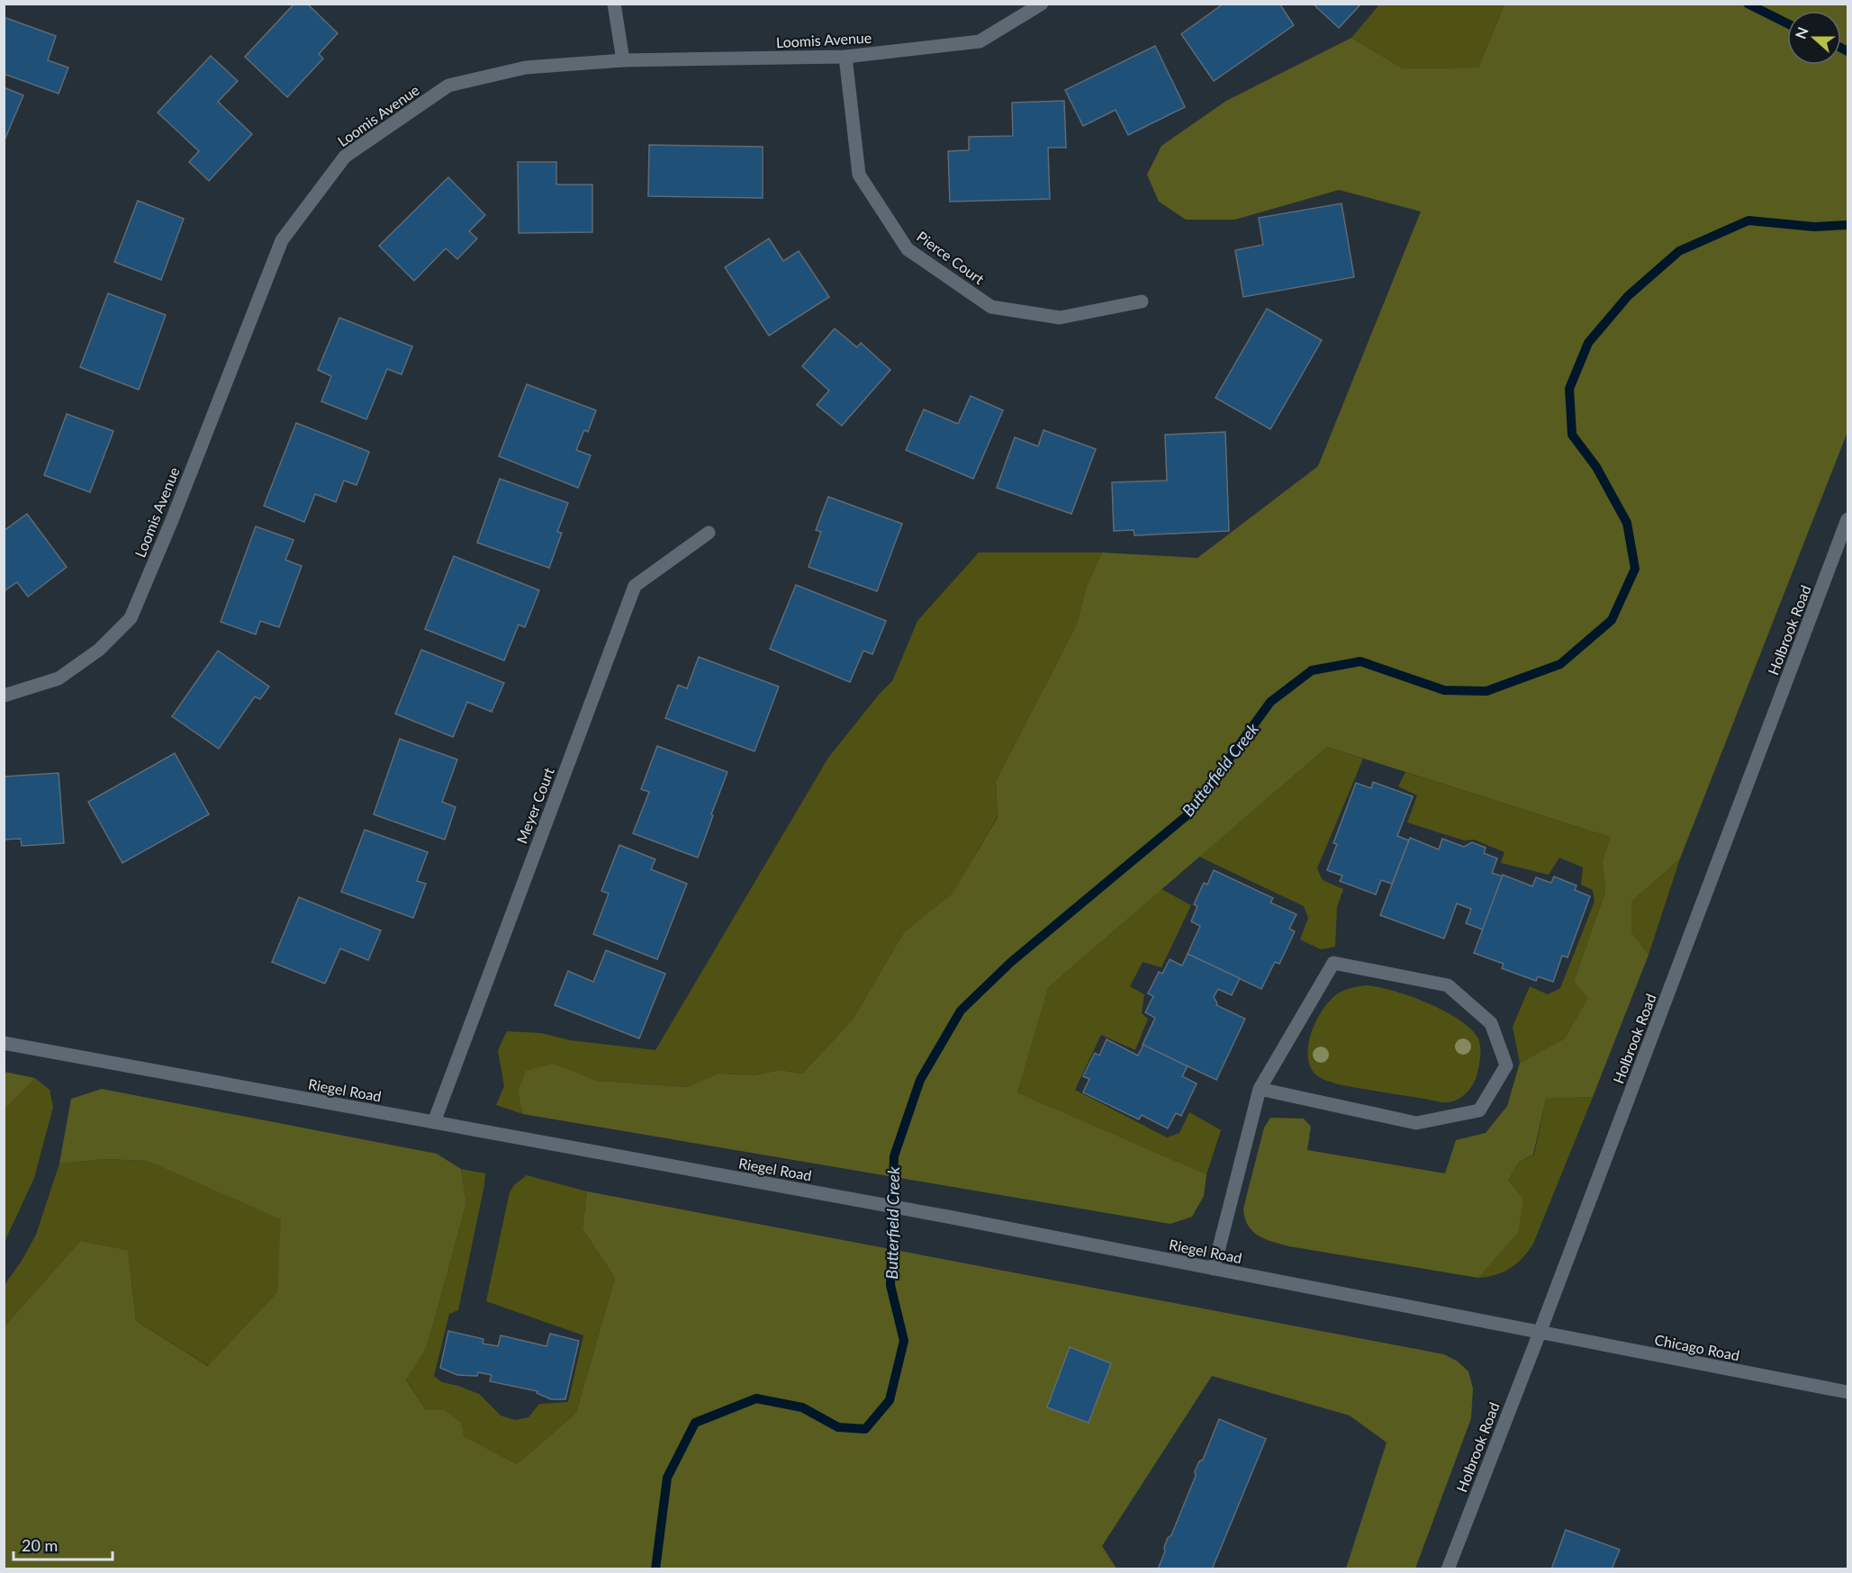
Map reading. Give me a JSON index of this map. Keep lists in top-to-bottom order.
{
  "streets": {
    "street": [
      "Loomis Avenue",
      "Pierce Court",
      "Holbrook Road",
      "Meyer Court",
      "Riegel Road",
      "Chicago Road"
    ]
  },
  "crossings": [
    ["Loomis Avenue", "Pierce Court"],
    ["Holbrook Road", "Riegel Road"],
    ["Holbrook Road", "Chicago Road"],
    ["Meyer Court", "Riegel Road"],
    ["Riegel Road", "Chicago Road"]
  ],
  "water": ["Butterfield Creek"],
  "scale_bar": "20 m",
  "north": "left"
}
